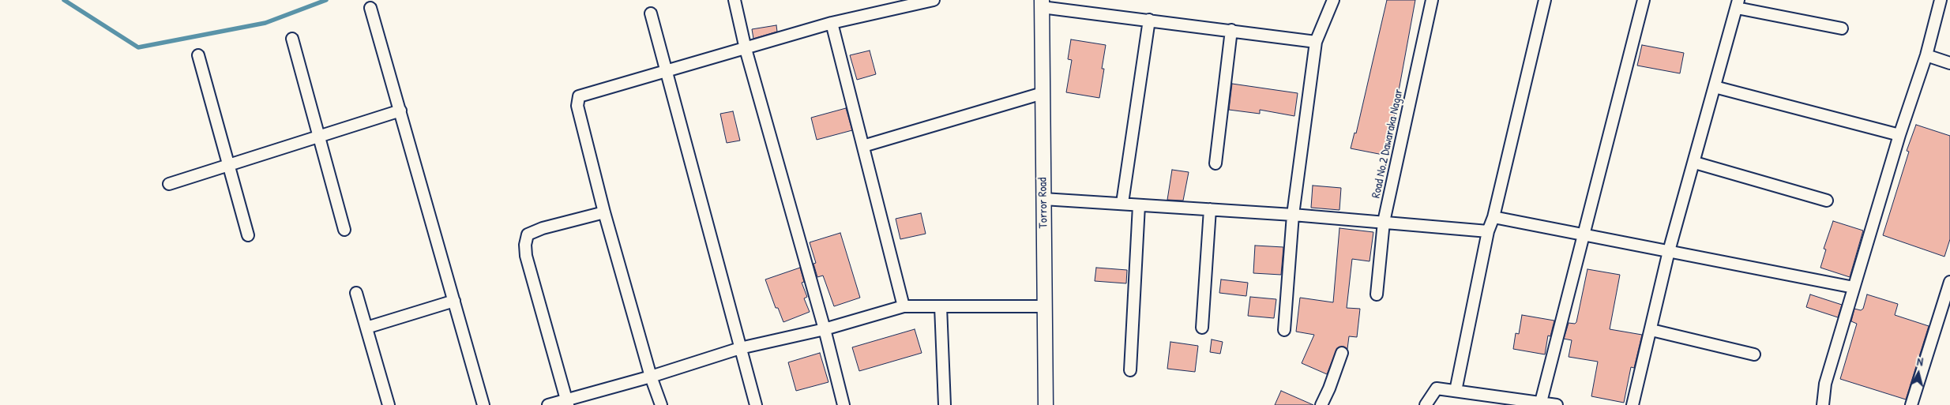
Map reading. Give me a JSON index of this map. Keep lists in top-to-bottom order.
{
  "streets": {
    "street": ["Road No.2 Dawaraka Nagar", "Torror Road"]
  },
  "north": "top"
}
